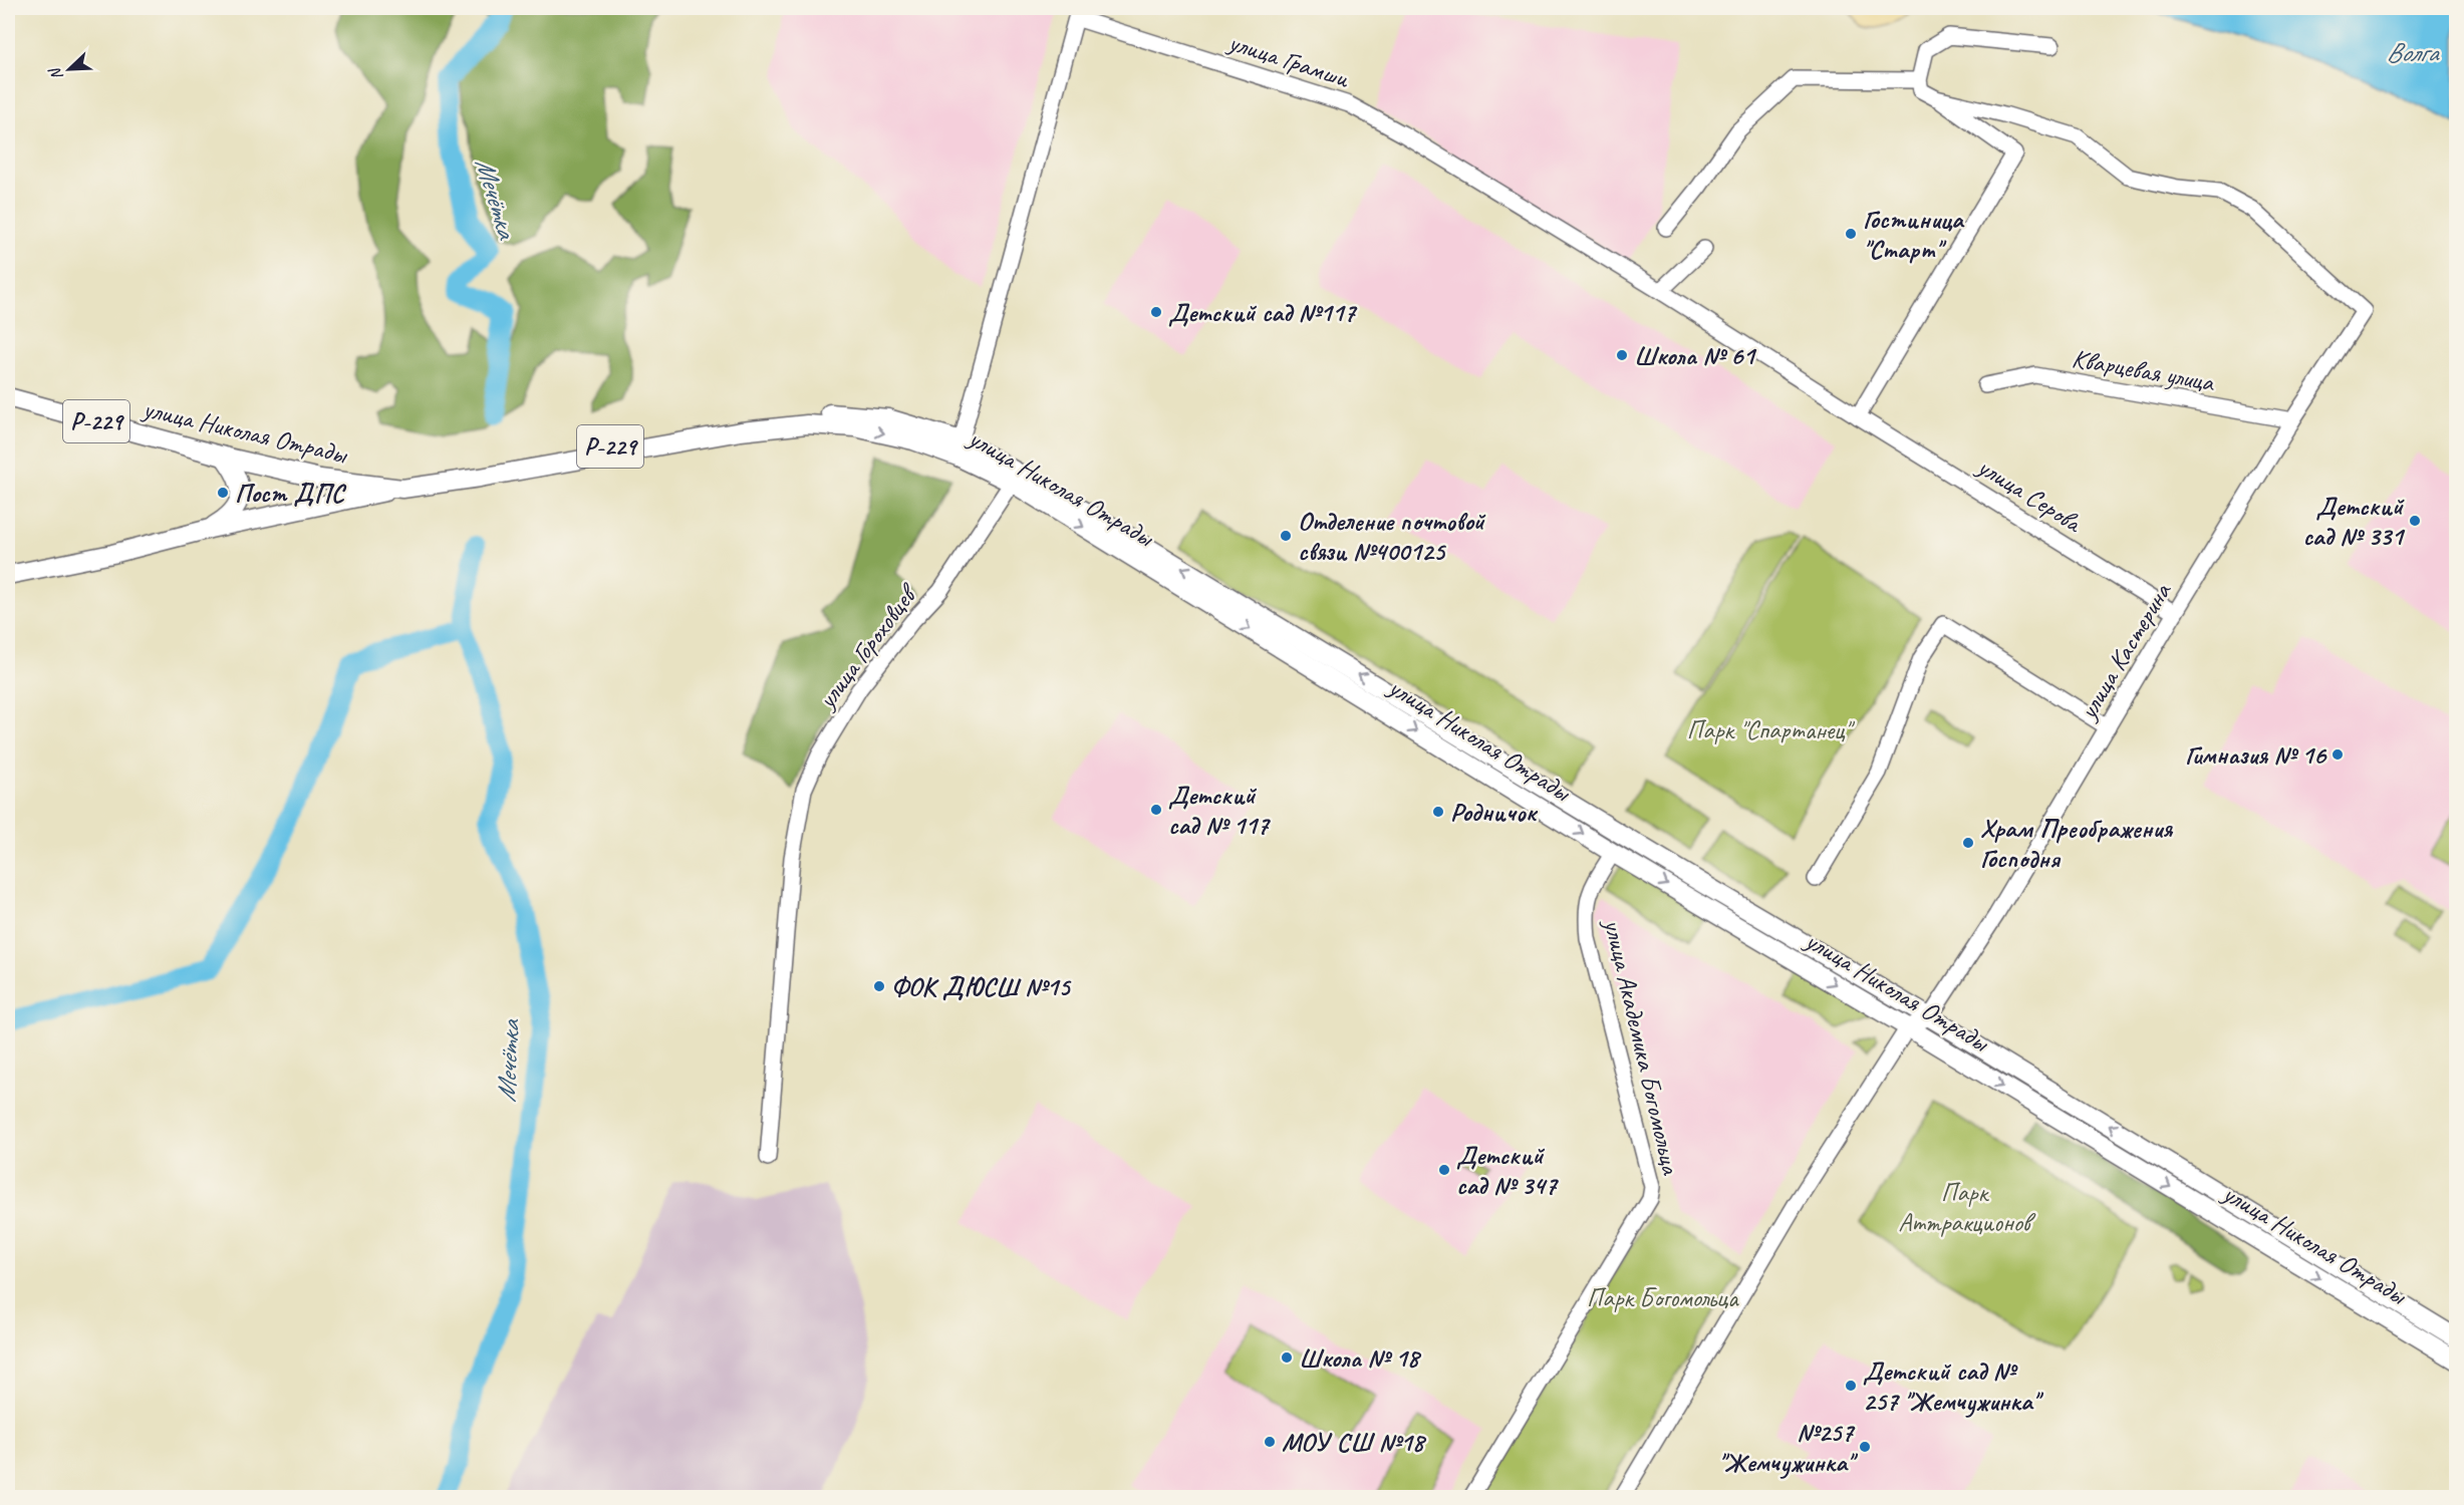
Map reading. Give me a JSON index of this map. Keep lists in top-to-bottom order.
{
  "streets": {
    "main road": ["Р-229", "улица Николая Отрады"],
    "street": [
      "улица Грамши",
      "Кварцевая улица",
      "улица Серова",
      "улица Гороховцев",
      "улица Кастерина",
      "улица Академика Богомольца"
    ]
  },
  "crossings": [
    ["улица Грамши", "улица Николая Отрады"],
    ["улица Грамши", "улица Серова"],
    ["Кварцевая улица", "улица Кастерина"],
    ["улица Николая Отрады", "улица Гороховцев"],
    ["улица Николая Отрады", "улица Кастерина"],
    ["улица Николая Отрады", "улица Академика Богомольца"],
    ["улица Серова", "улица Кастерина"]
  ],
  "water": ["Волга", "Мечётка"],
  "parks": ["Парк \"Спартанец\"", "Парк Аттракционов", "Парк Богомольца"],
  "places": [
    "Гостиница \"Старт\"",
    "Детский сад №117",
    "Школа № 61",
    "Пост ДПС",
    "Детский сад № 331",
    "Отделение почтовой связи №400125",
    "Гимназия № 16",
    "Детский сад № 117",
    "Родничок",
    "Храм Преображения Господня",
    "ФОК ДЮСШ №15",
    "Детский сад № 347",
    "Школа № 18",
    "Детский сад № 257 \"Жемчужинка\"",
    "МОУ СШ №18",
    "№257 \"Жемчужинка\""
  ],
  "north": "bottom left"
}
